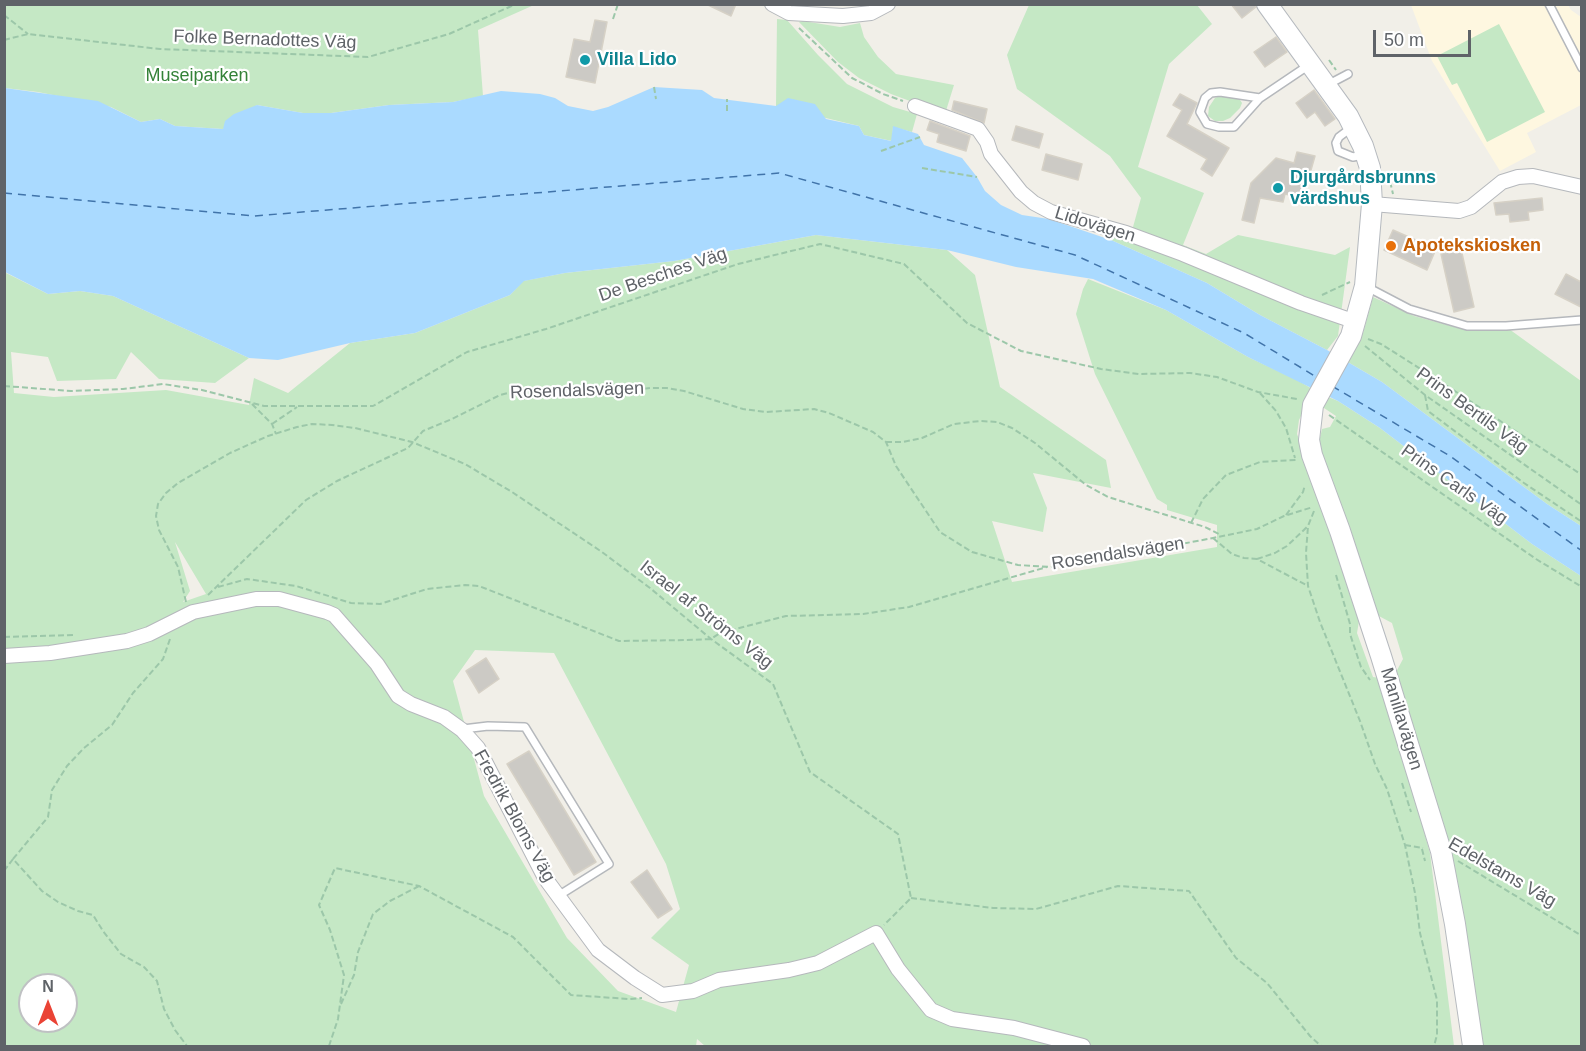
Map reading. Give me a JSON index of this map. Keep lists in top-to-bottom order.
{
  "streets": {
    "street": ["Lidovägen", "Manillavägen", "Fredrik Bloms Väg"],
    "path": [
      "Folke Bernadottes Väg",
      "De Besches Väg",
      "Rosendalsvägen",
      "Prins Bertils Väg",
      "Prins Carls Väg",
      "Israel af Ströms Väg",
      "Edelstams Väg"
    ]
  },
  "crossings": [
    ["Lidovägen", "Prins Bertils Väg"],
    ["De Besches Väg", "Prins Carls Väg"],
    ["De Besches Väg", "Manillavägen"],
    ["Rosendalsvägen", "Israel af Ströms Väg"],
    ["Prins Carls Väg", "Manillavägen"],
    ["Manillavägen", "Edelstams Väg"]
  ],
  "parks": ["Museiparken"],
  "places": ["Villa Lido", "Djurgårdsbrunns värdshus", "Apotekskiosken"],
  "scale_bar": "50 m",
  "north": "top"
}
